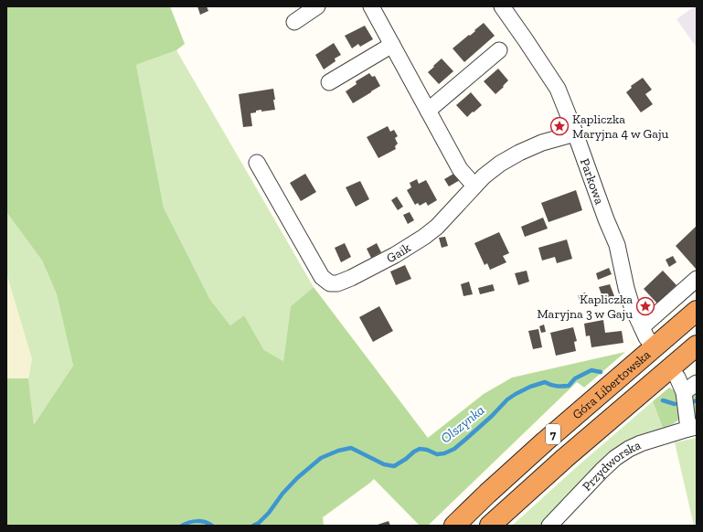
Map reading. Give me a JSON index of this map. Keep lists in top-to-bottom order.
{
  "streets": {
    "highway": ["Góra Libertowska", "7"],
    "street": ["Parkowa", "Gaik", "Przydworska"]
  },
  "crossings": [
    ["Parkowa", "Gaik"],
    ["Parkowa", "Góra Libertowska"],
    ["Parkowa", "7"],
    ["Góra Libertowska", "7"]
  ],
  "water": ["Olszynka"],
  "places": {
    "place": ["Kapliczka Maryjna 4 w Gaju", "Kapliczka Maryjna 3 w Gaju"]
  }
}
